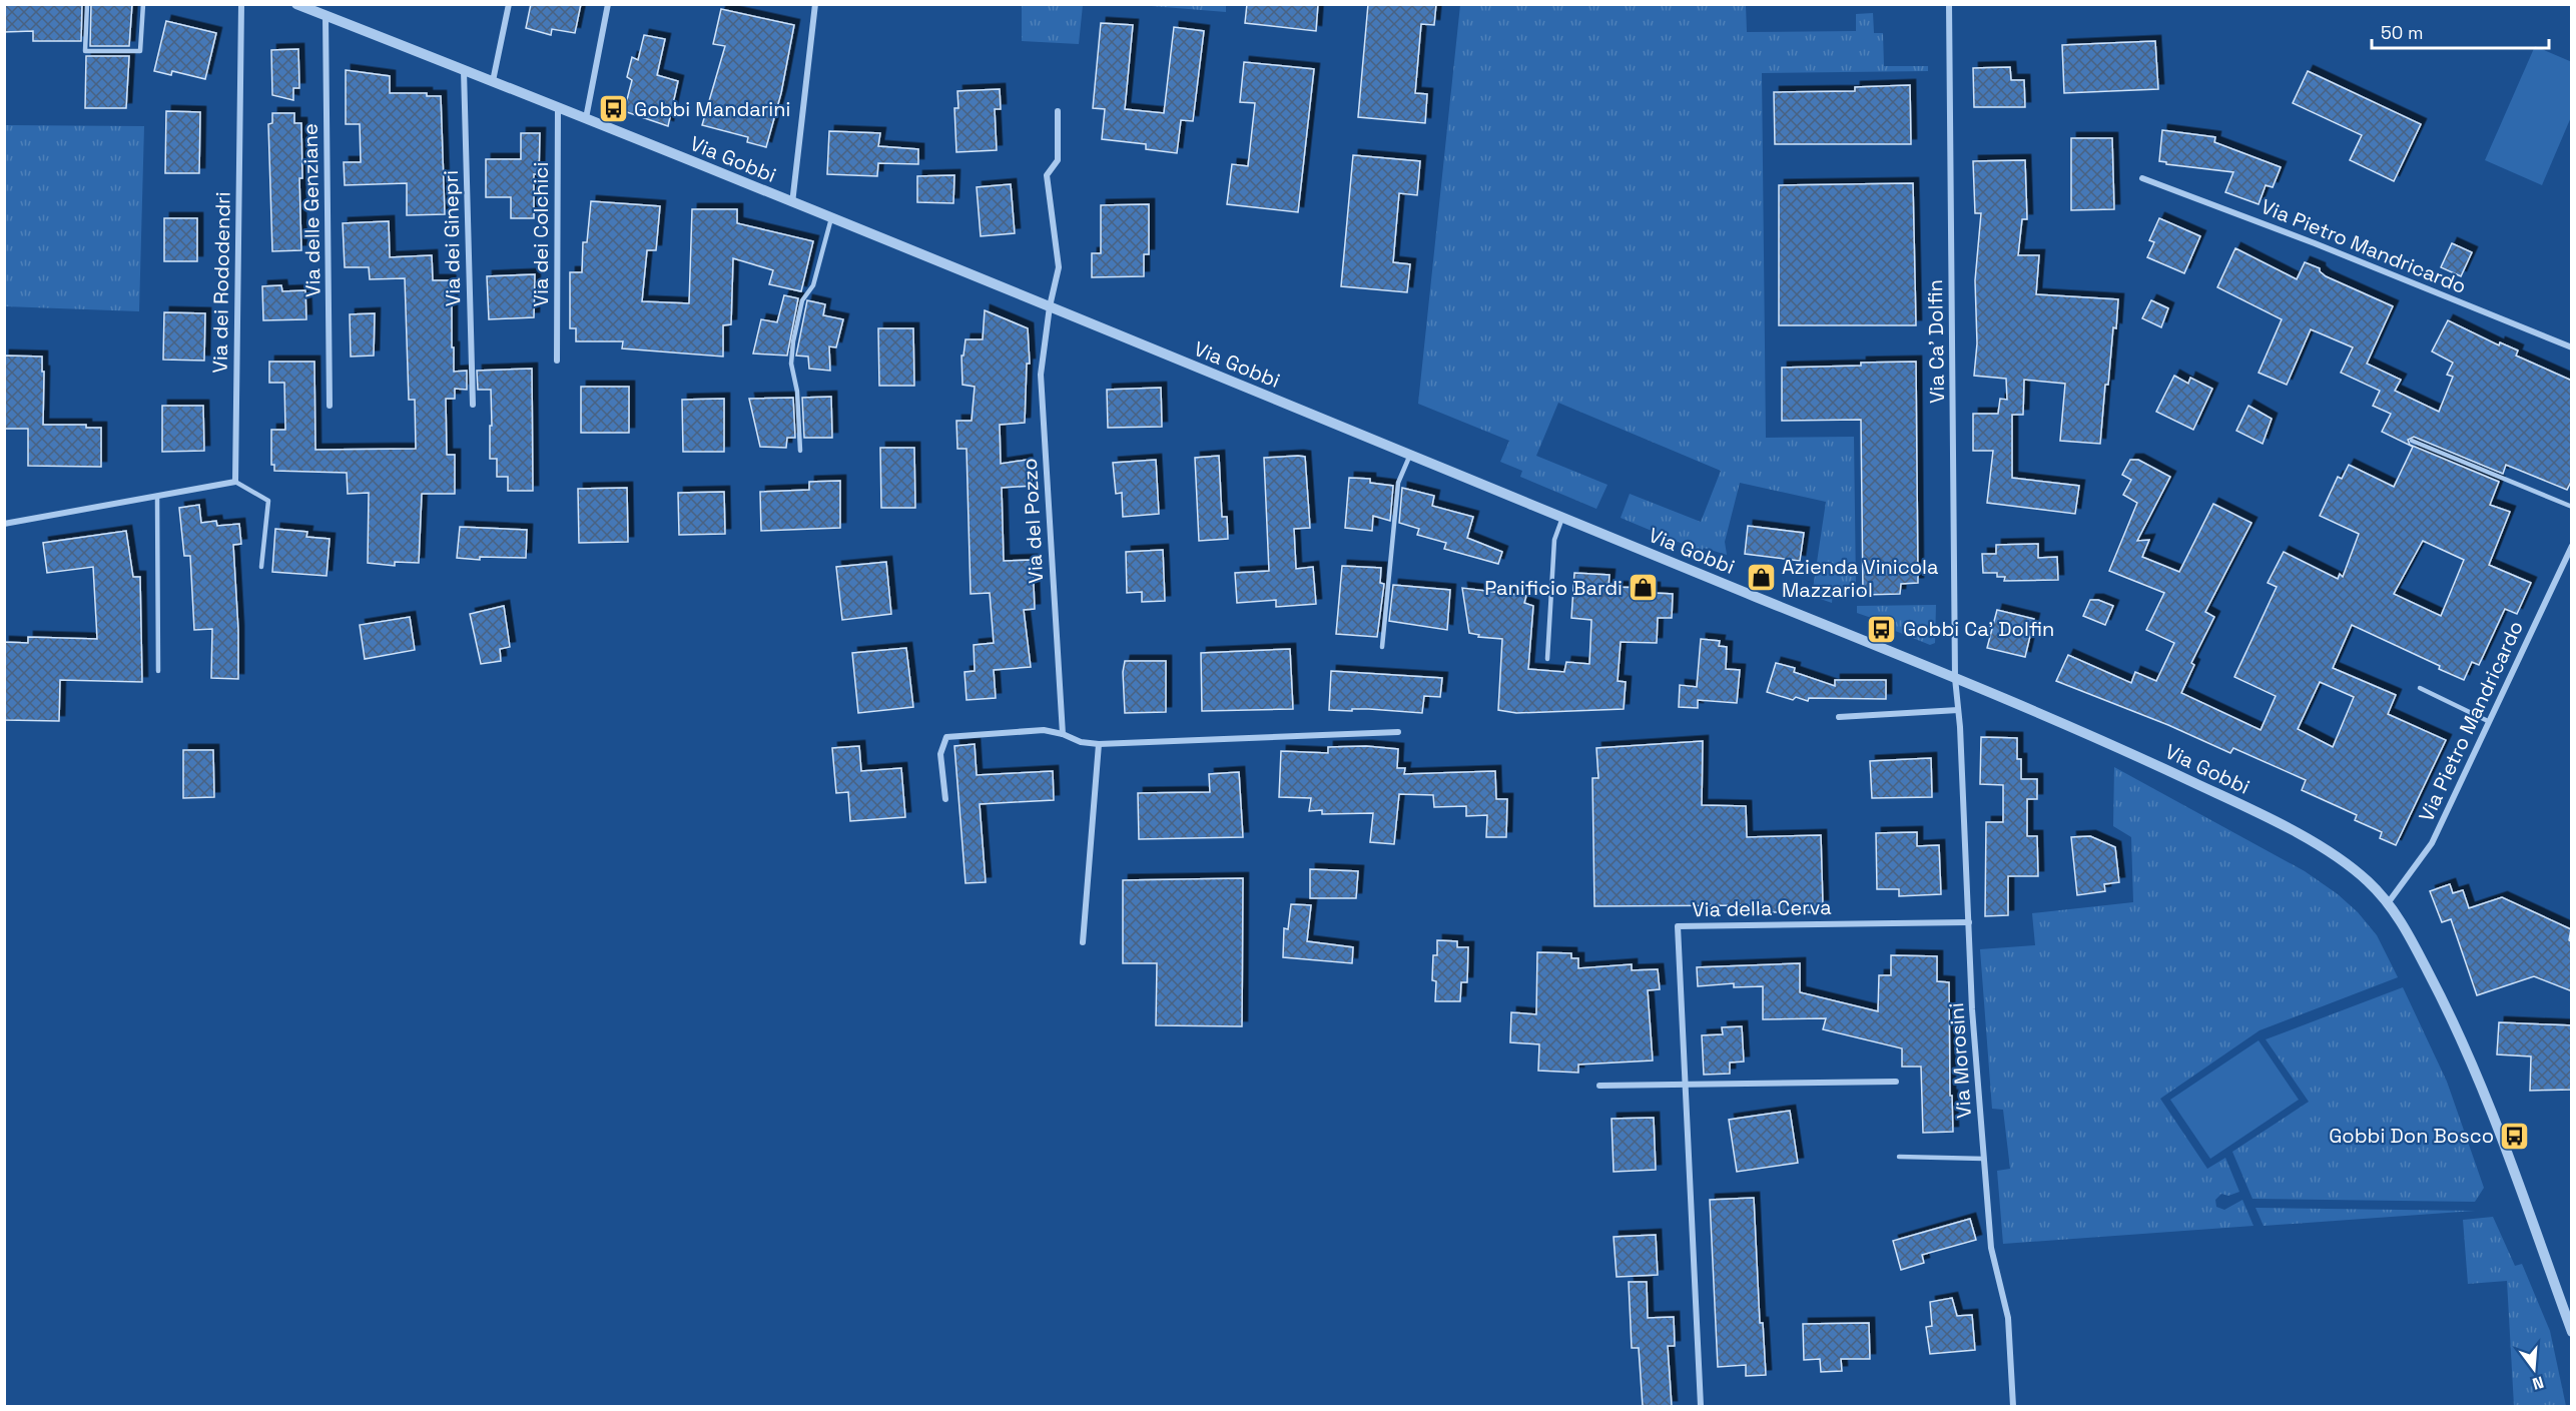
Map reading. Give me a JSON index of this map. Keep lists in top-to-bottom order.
{
  "streets": {
    "street": [
      "Via Gobbi",
      "Via delle Genziane",
      "Via dei Colchici",
      "Via dei Ginepri",
      "Via Pietro Mandricardo",
      "Via dei Rododendri",
      "Via Ca' Dolfin",
      "Via del Pozzo",
      "Via della Cerva",
      "Via Morosini"
    ]
  },
  "crossings": [
    ["Via Gobbi", "Via delle Genziane"],
    ["Via Gobbi", "Via dei Colchici"],
    ["Via Gobbi", "Via dei Ginepri"],
    ["Via Gobbi", "Via Pietro Mandricardo"],
    ["Via Gobbi", "Via Ca' Dolfin"],
    ["Via Gobbi", "Via del Pozzo"],
    ["Via Gobbi", "Via Morosini"],
    ["Via Ca' Dolfin", "Via Morosini"],
    ["Via della Cerva", "Via Morosini"]
  ],
  "places": {
    "bus stop": ["Gobbi Mandarini", "Gobbi Ca' Dolfin", "Gobbi Don Bosco"],
    "shop": ["Azienda Vinicola Mazzariol", "Panificio Bardi"]
  },
  "scale_bar": "50 m",
  "north": "bottom"
}
